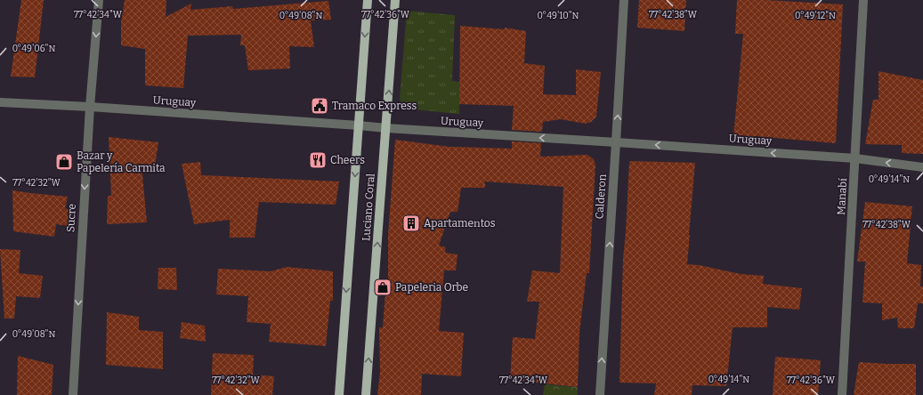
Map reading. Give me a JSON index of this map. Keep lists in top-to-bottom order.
{
  "streets": {
    "main road": ["Luciano Coral"],
    "street": [
      "Uruguay",
      "Calderon",
      "Manabí",
      "Sucre"
    ]
  },
  "crossings": [
    ["Uruguay", "Calderon"],
    ["Uruguay", "Manabí"],
    ["Uruguay", "Luciano Coral"],
    ["Uruguay", "Sucre"]
  ],
  "one_way": ["Uruguay", "Calderon", "Sucre"],
  "places": {
    "public building": ["Tramaco Express"],
    "restaurant": ["Cheers"],
    "shop": ["Bazar y Papelería Carmita", "Papeleria Orbe"],
    "building": ["Apartamentos"]
  },
  "coordinates": [
    "77°42'34\"W",
    "77°42'36\"W",
    "77°42'38\"W",
    "0°49'08\"N",
    "0°49'10\"N",
    "0°49'12\"N",
    "0°49'06\"N",
    "0°49'14\"N",
    "77°42'32\"W"
  ]
}
